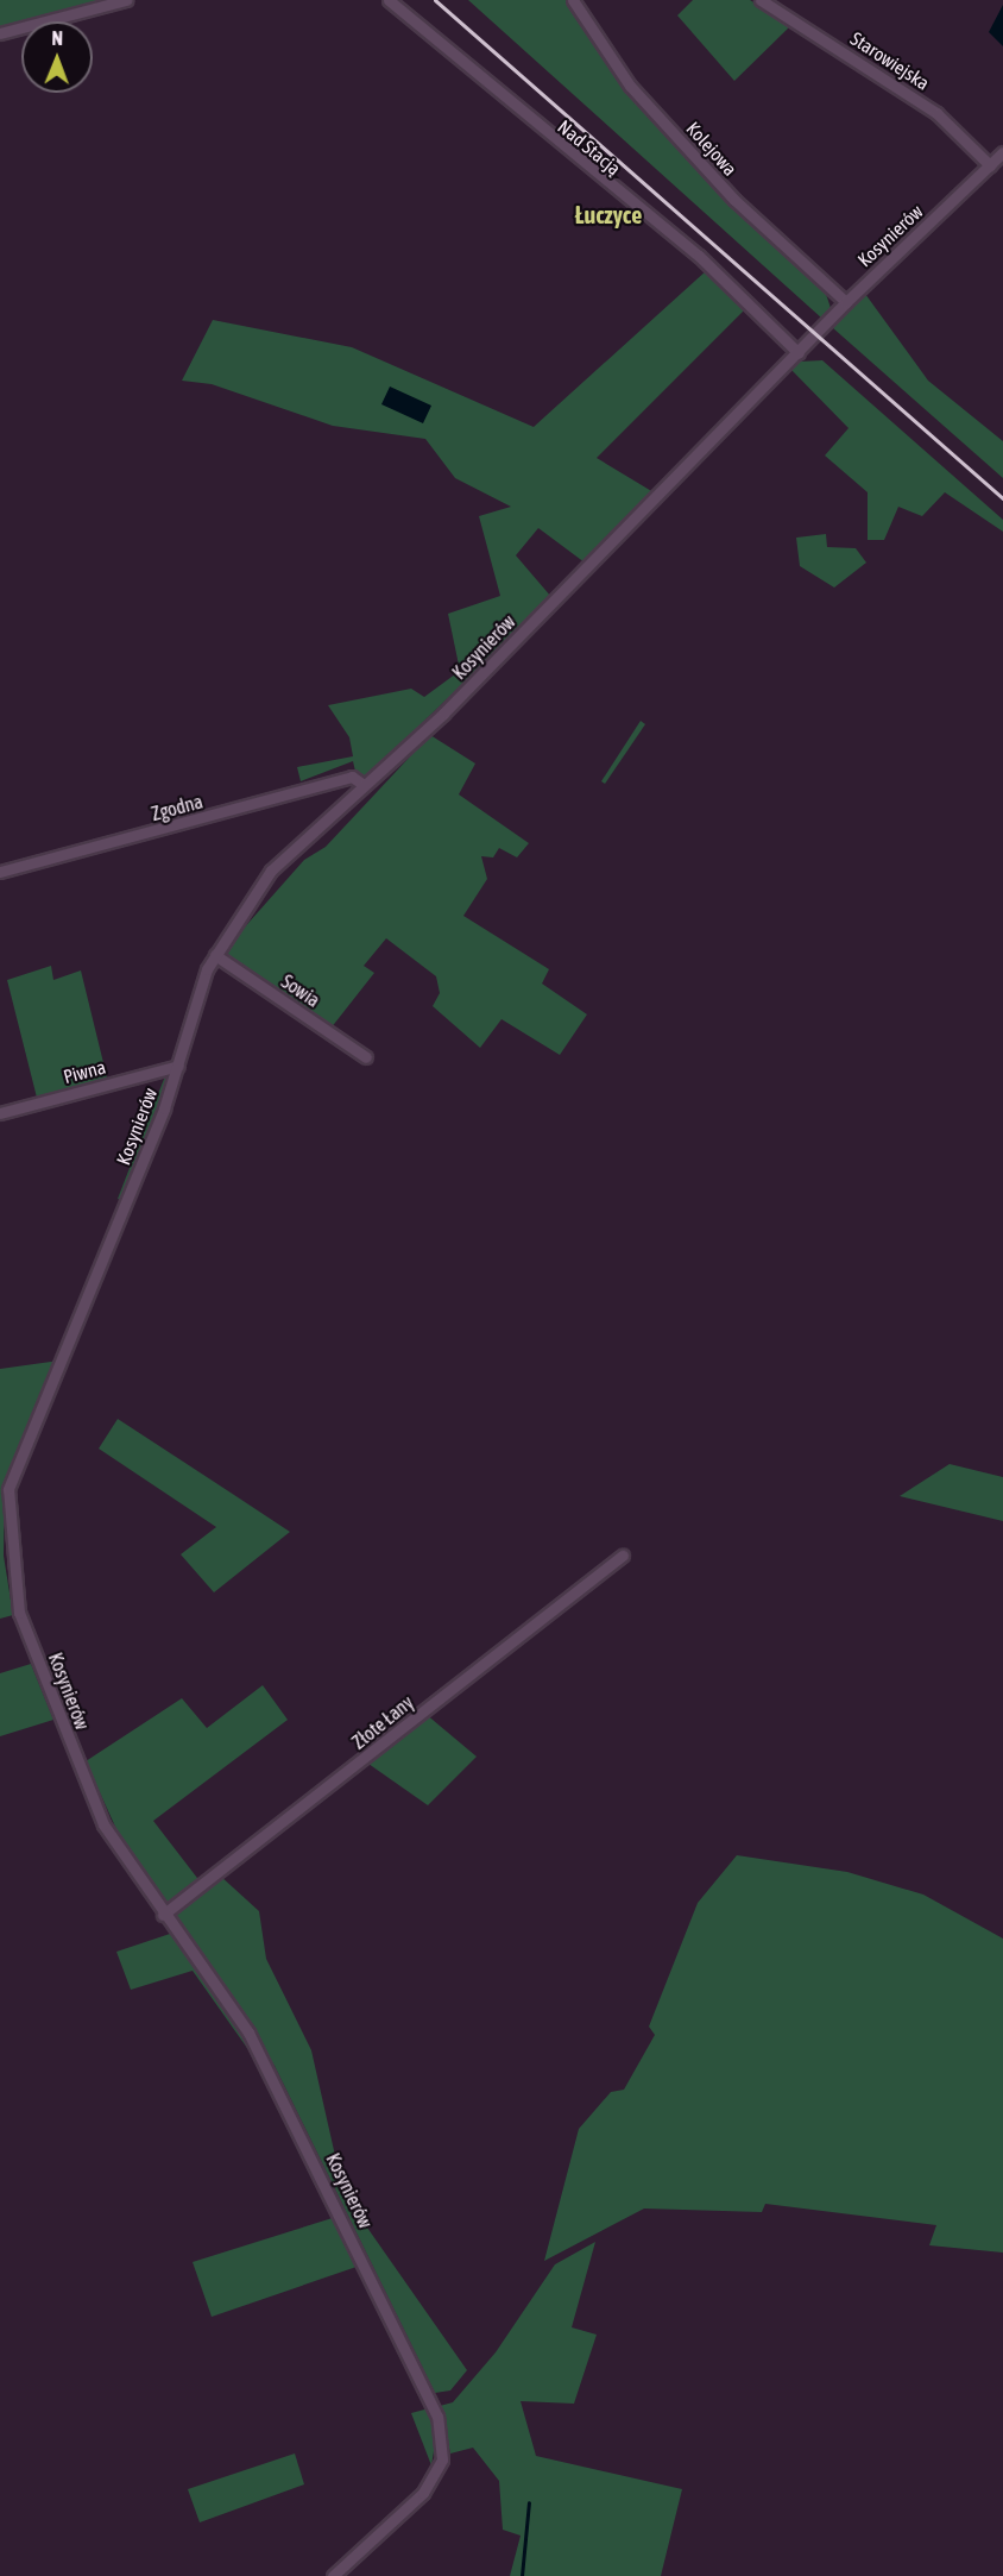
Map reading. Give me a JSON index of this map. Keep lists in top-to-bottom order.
{
  "streets": {
    "street": [
      "Starowiejska",
      "Nad Stacją",
      "Kolejowa",
      "Kosynierów",
      "Zgodna",
      "Sowia",
      "Piwna",
      "Złote Łany"
    ]
  },
  "crossings": [
    ["Starowiejska", "Kosynierów"],
    ["Nad Stacją", "Kosynierów"],
    ["Kolejowa", "Kosynierów"],
    ["Kosynierów", "Zgodna"],
    ["Kosynierów", "Sowia"],
    ["Kosynierów", "Piwna"],
    ["Kosynierów", "Złote Łany"]
  ],
  "districts": ["Łuczyce"],
  "north": "top"
}
